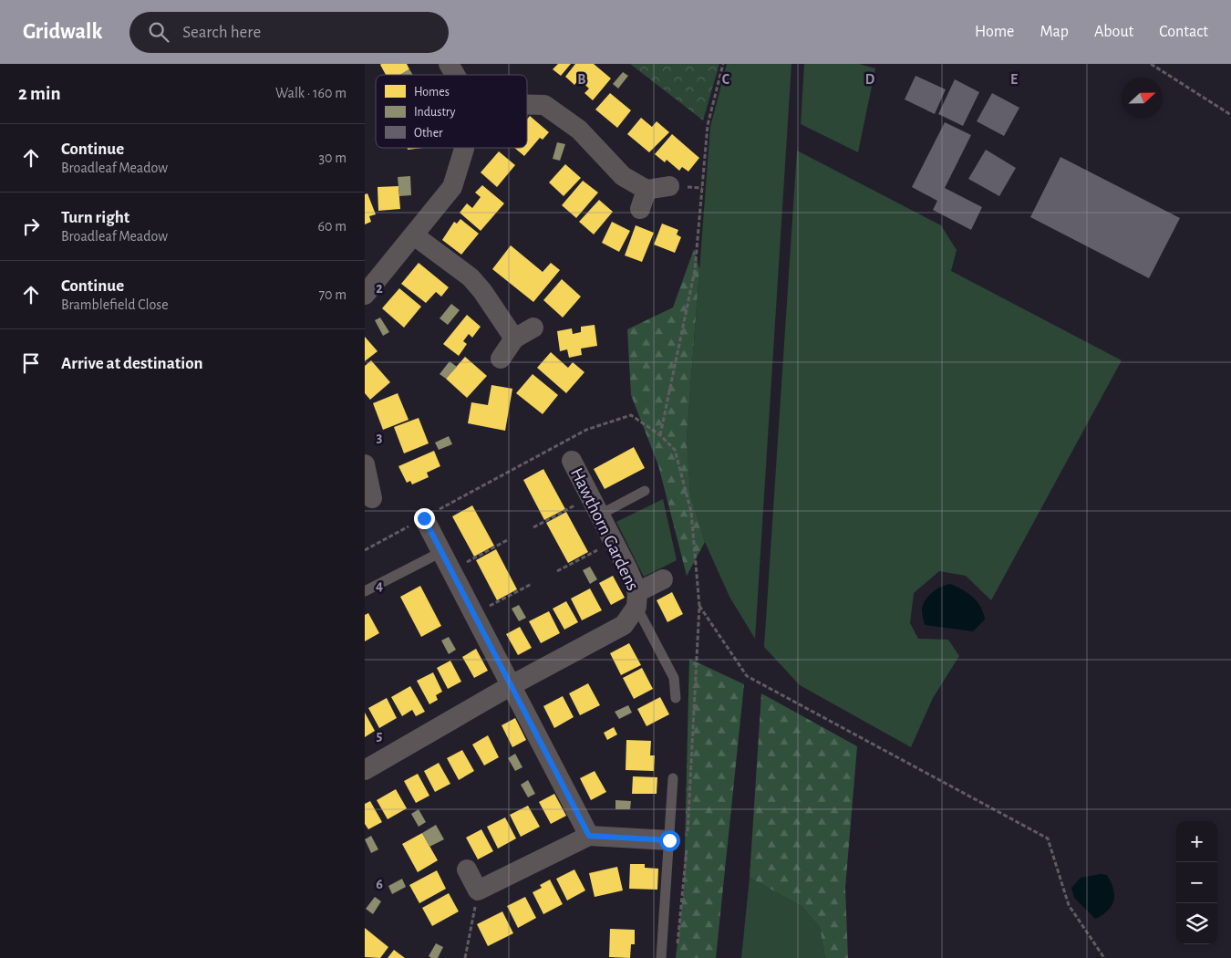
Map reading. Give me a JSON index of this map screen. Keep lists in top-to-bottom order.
{
  "streets": {
    "street": ["Hawthorn Gardens"]
  },
  "legend": ["Homes", "Industry", "Other"],
  "north": "right",
  "page": {
    "header": "Gridwalk",
    "search": "Search here",
    "nav": [
      "Home",
      "Map",
      "About",
      "Contact"
    ],
    "heading": ["2 min", "Walk · 160 m"],
    "list": [
      ["Continue", "Broadleaf Meadow", "30 m"],
      ["Turn right", "Broadleaf Meadow", "60 m"],
      ["Continue", "Bramblefield Close", "70 m"],
      "Arrive at destination"
    ],
    "map_buttons": ["+", "−"]
  },
  "grid": {
    "columns": [
      "B",
      "C",
      "D",
      "E"
    ],
    "rows": [
      "2",
      "3",
      "4",
      "5",
      "6"
    ]
  }
}
